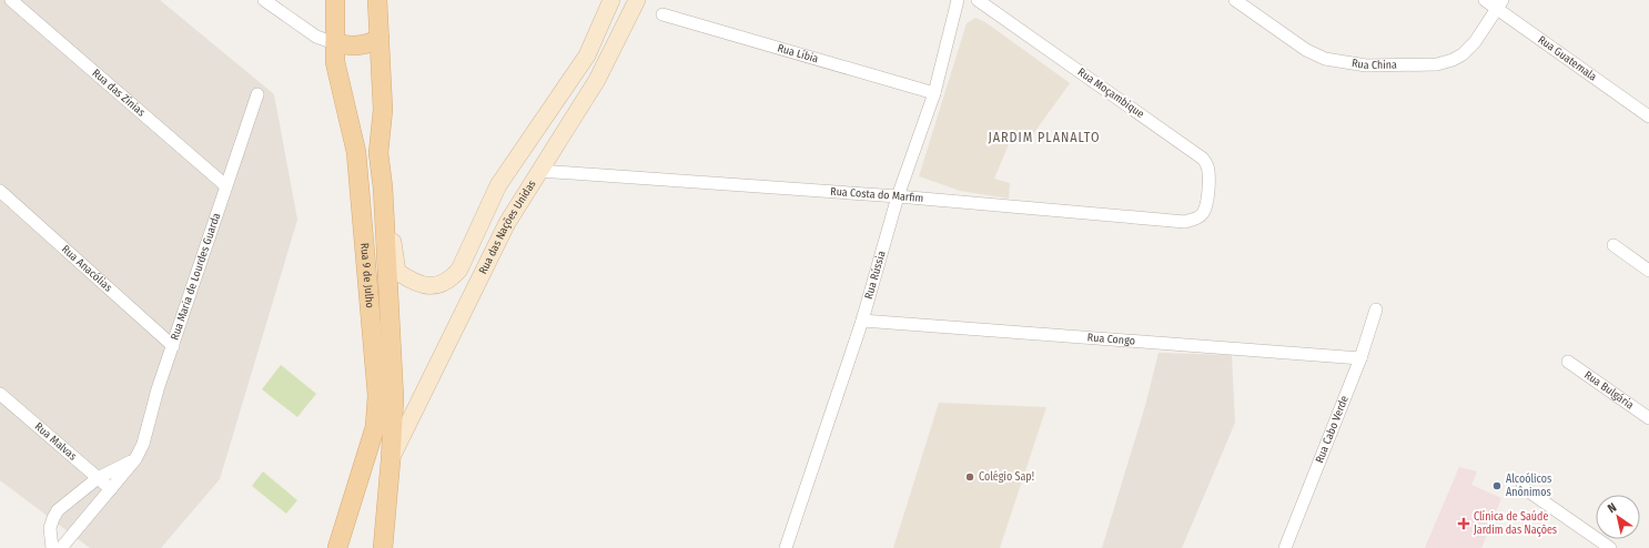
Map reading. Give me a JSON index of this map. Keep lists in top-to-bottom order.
{
  "streets": {
    "main road": ["Rua das Nações Unidas", "Rua 9 de Julho"],
    "street": [
      "Rua Líbia",
      "Rua Guatemala",
      "Rua China",
      "Rua das Zínias",
      "Rua Moçambique",
      "Rua Costa do Marfim",
      "Rua Anacólias",
      "Rua Rússia",
      "Rua Maria de Lourdes Guarda",
      "Rua Congo",
      "Rua Bulgária",
      "Rua Cabo Verde",
      "Rua Malvas"
    ]
  },
  "crossings": [
    ["Rua Líbia", "Rua Rússia"],
    ["Rua Guatemala", "Rua China"],
    ["Rua das Zínias", "Rua Maria de Lourdes Guarda"],
    ["Rua Moçambique", "Rua Costa do Marfim"],
    ["Rua Costa do Marfim", "Rua das Nações Unidas"],
    ["Rua Costa do Marfim", "Rua Rússia"],
    ["Rua das Nações Unidas", "Rua 9 de Julho"],
    ["Rua Anacólias", "Rua Maria de Lourdes Guarda"],
    ["Rua Rússia", "Rua Congo"],
    ["Rua Maria de Lourdes Guarda", "Rua Malvas"],
    ["Rua Congo", "Rua Cabo Verde"]
  ],
  "districts": ["JARDIM PLANALTO"],
  "places": {
    "other": ["Colégio Sap!", "Alcoólicos Anônimos"],
    "health": ["Clínica de Saúde Jardim das Nações"]
  },
  "north": "top left"
}
